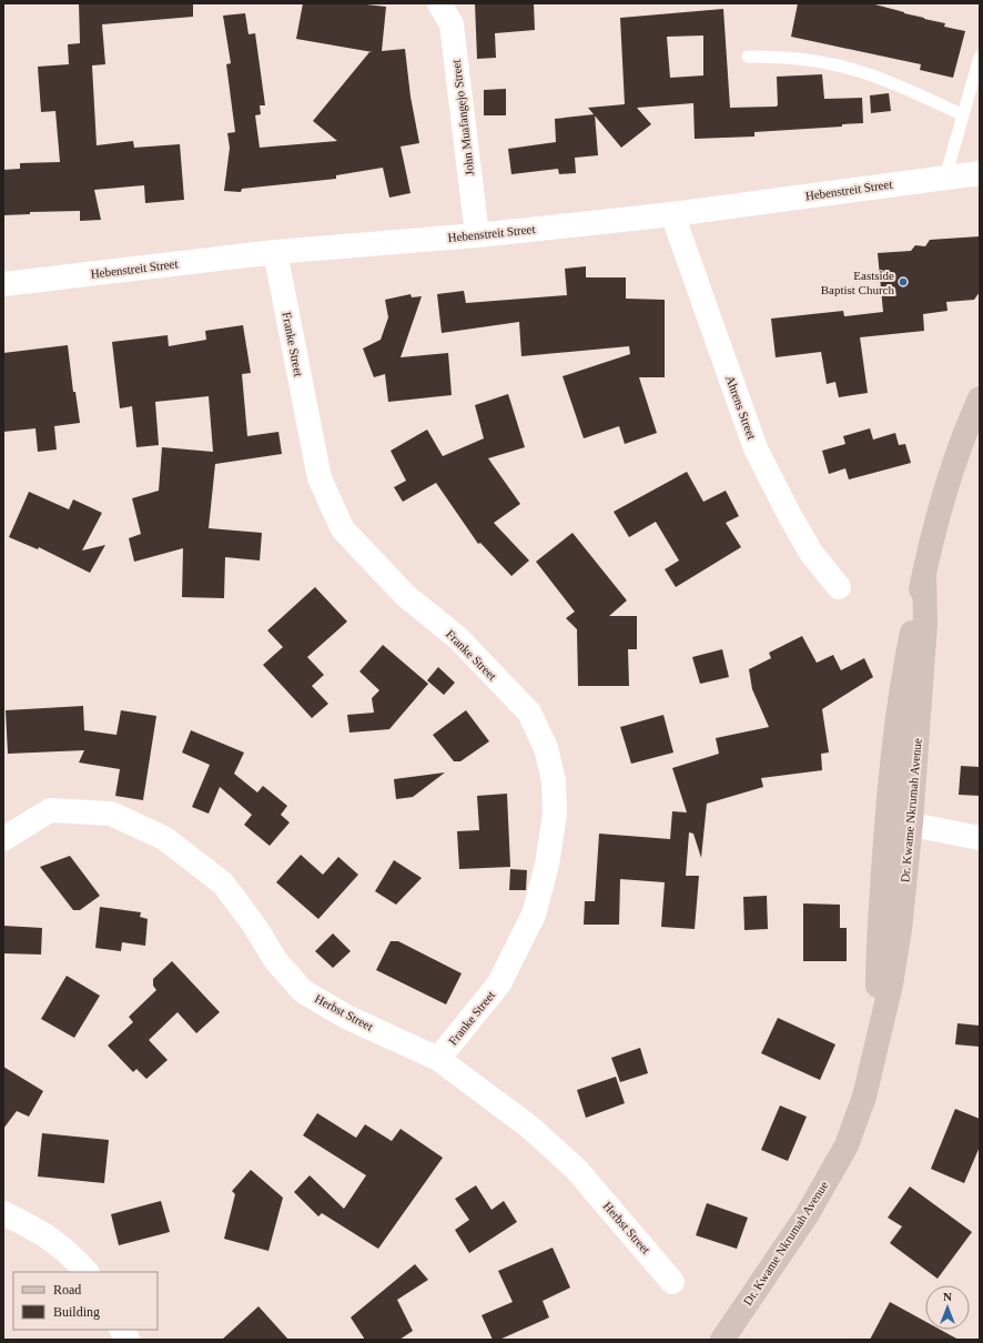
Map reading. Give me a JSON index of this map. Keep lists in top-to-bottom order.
{
  "streets": {
    "street": [
      "John Muafangejo Street",
      "Hebenstreit Street",
      "Franke Street",
      "Ahrens Street",
      "Dr. Kwame Nkrumah Avenue",
      "Herbst Street"
    ]
  },
  "crossings": [
    ["John Muafangejo Street", "Hebenstreit Street"],
    ["Hebenstreit Street", "Franke Street"],
    ["Hebenstreit Street", "Ahrens Street"],
    ["Franke Street", "Herbst Street"]
  ],
  "places": ["Eastside Baptist Church"],
  "legend": ["Road", "Building"],
  "north": "top"
}
